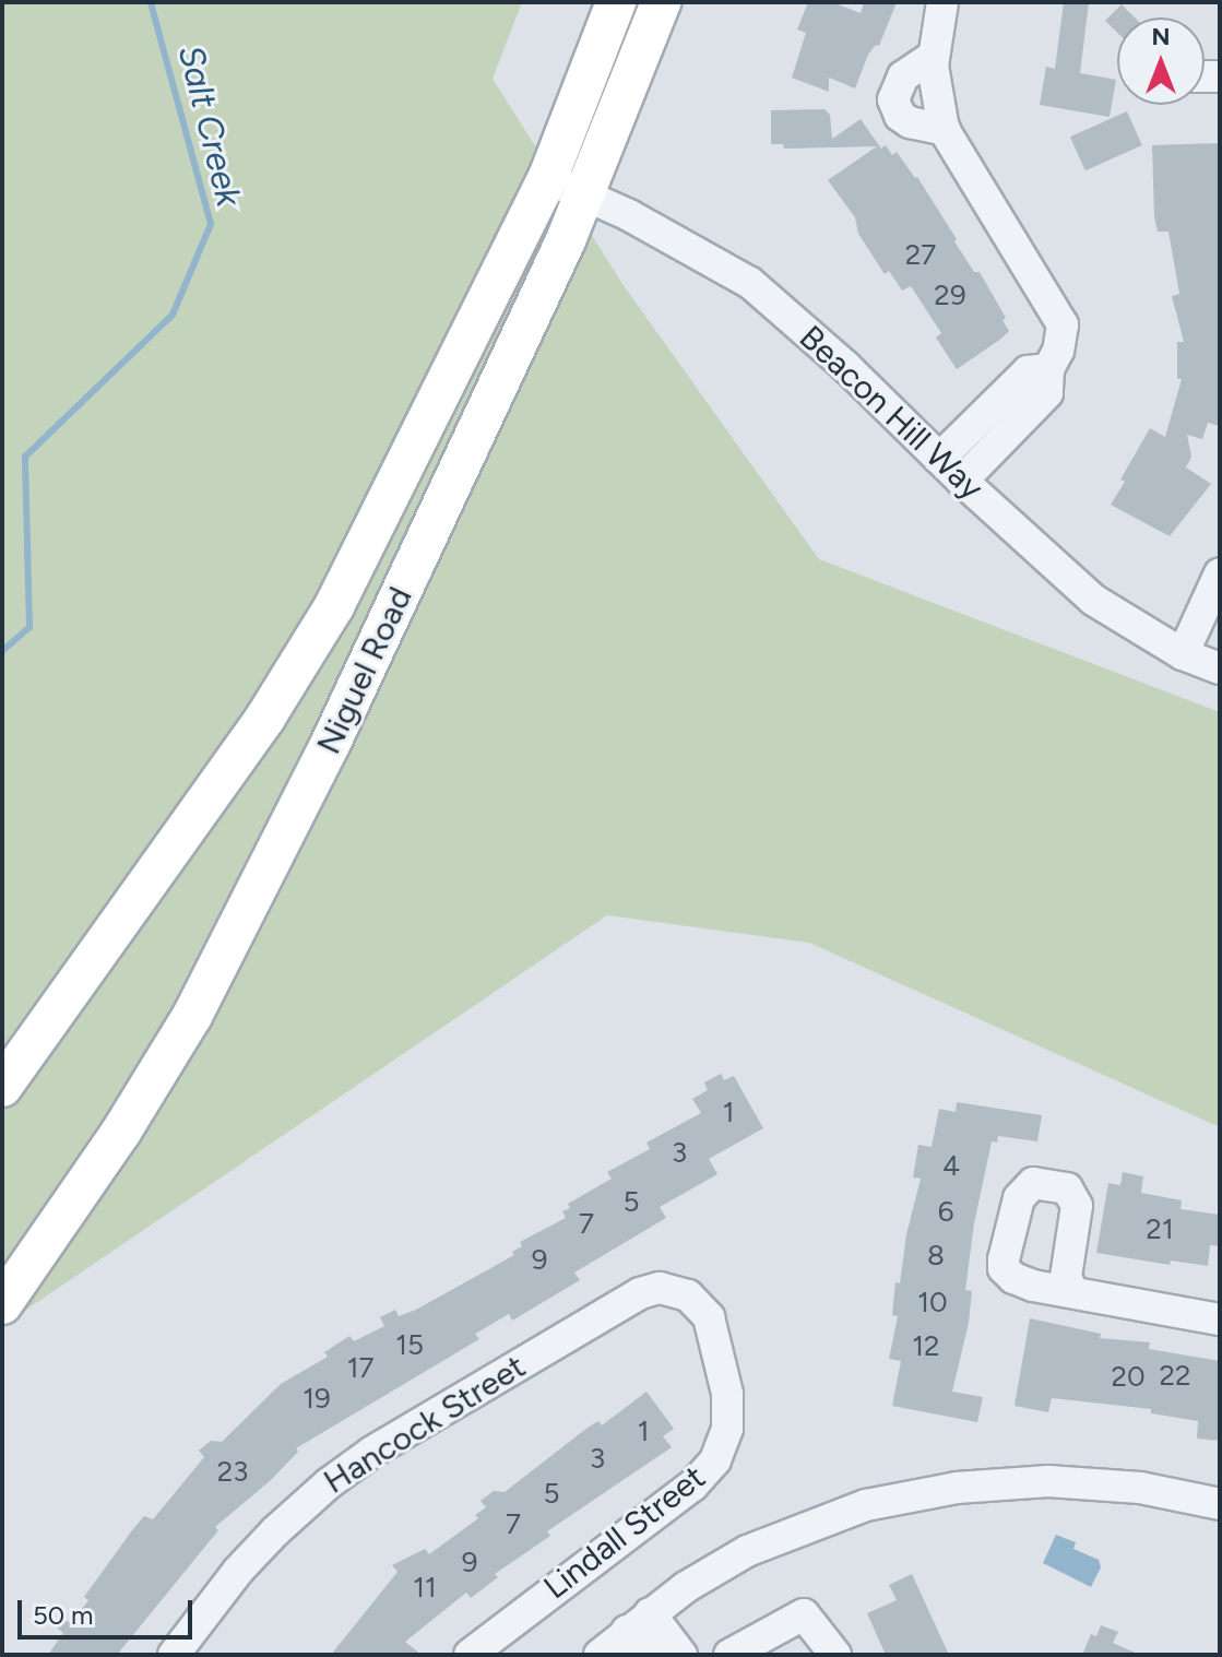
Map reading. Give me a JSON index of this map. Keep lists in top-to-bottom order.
{
  "streets": {
    "main road": ["Niguel Road"],
    "street": ["Beacon Hill Way", "Hancock Street", "Lindall Street"]
  },
  "crossings": [
    ["Beacon Hill Way", "Niguel Road"],
    ["Hancock Street", "Lindall Street"]
  ],
  "water": ["Salt Creek"],
  "house_numbers": [
    "27",
    "29",
    "1",
    "3",
    "4",
    "5",
    "6",
    "7",
    "21",
    "8",
    "9",
    "10",
    "15",
    "12",
    "17",
    "22",
    "20",
    "19",
    "1",
    "3",
    "23",
    "5",
    "7",
    "9",
    "11"
  ],
  "scale_bar": "50 m",
  "north": "top"
}
